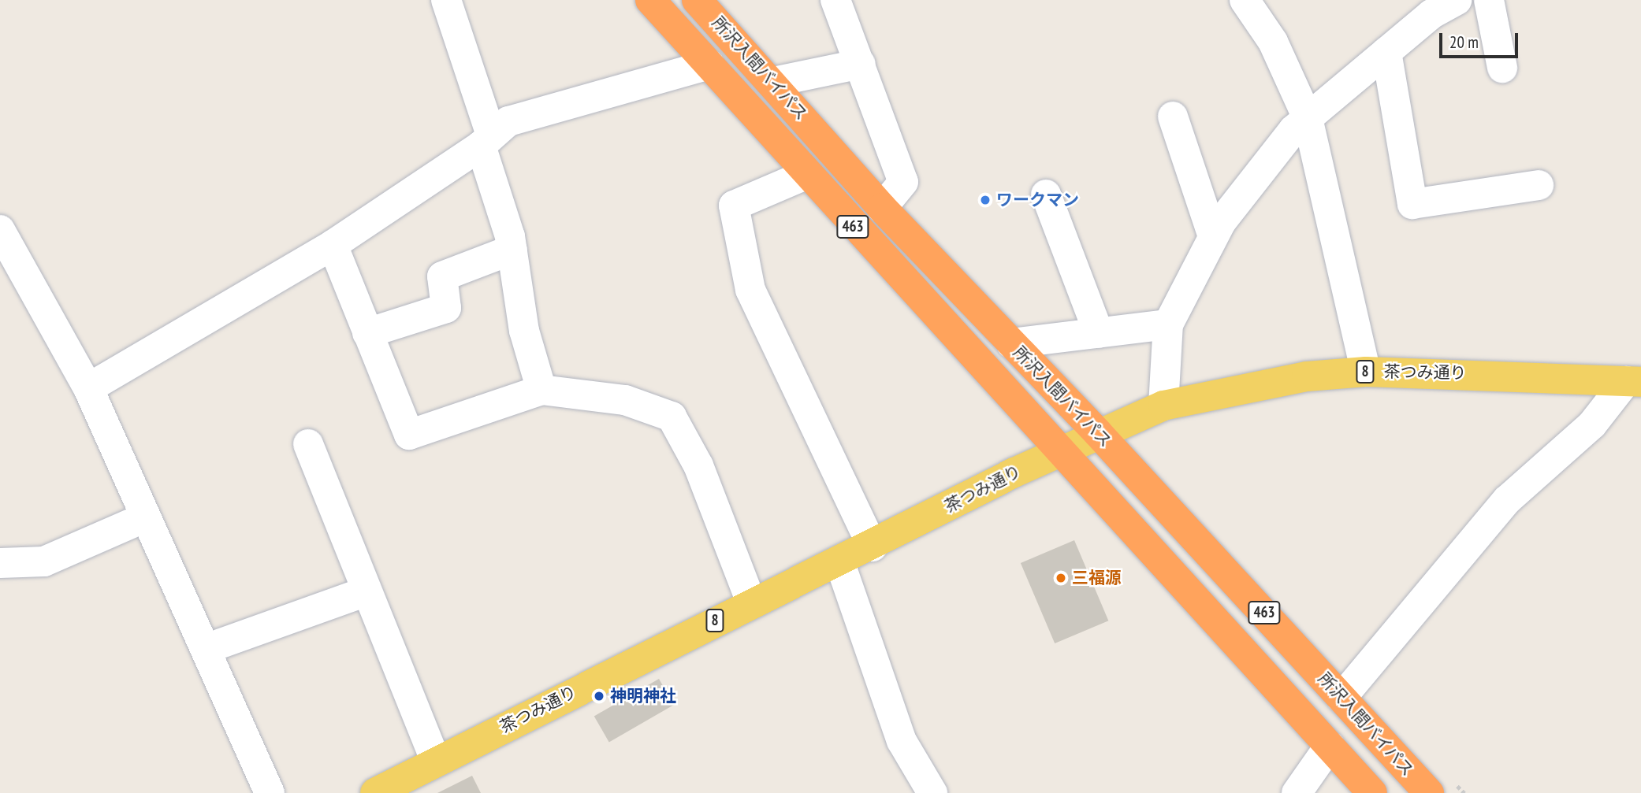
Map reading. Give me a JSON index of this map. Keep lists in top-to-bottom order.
{
  "streets": {
    "highway": ["所沢入間バイパス", "463"],
    "main road": ["8", "茶つみ通り"]
  },
  "crossings": [
    ["所沢入間バイパス", "茶つみ通り"],
    ["463", "茶つみ通り"]
  ],
  "places": ["ワークマン", "三福源", "神明神社"],
  "scale_bar": "20 m"
}
